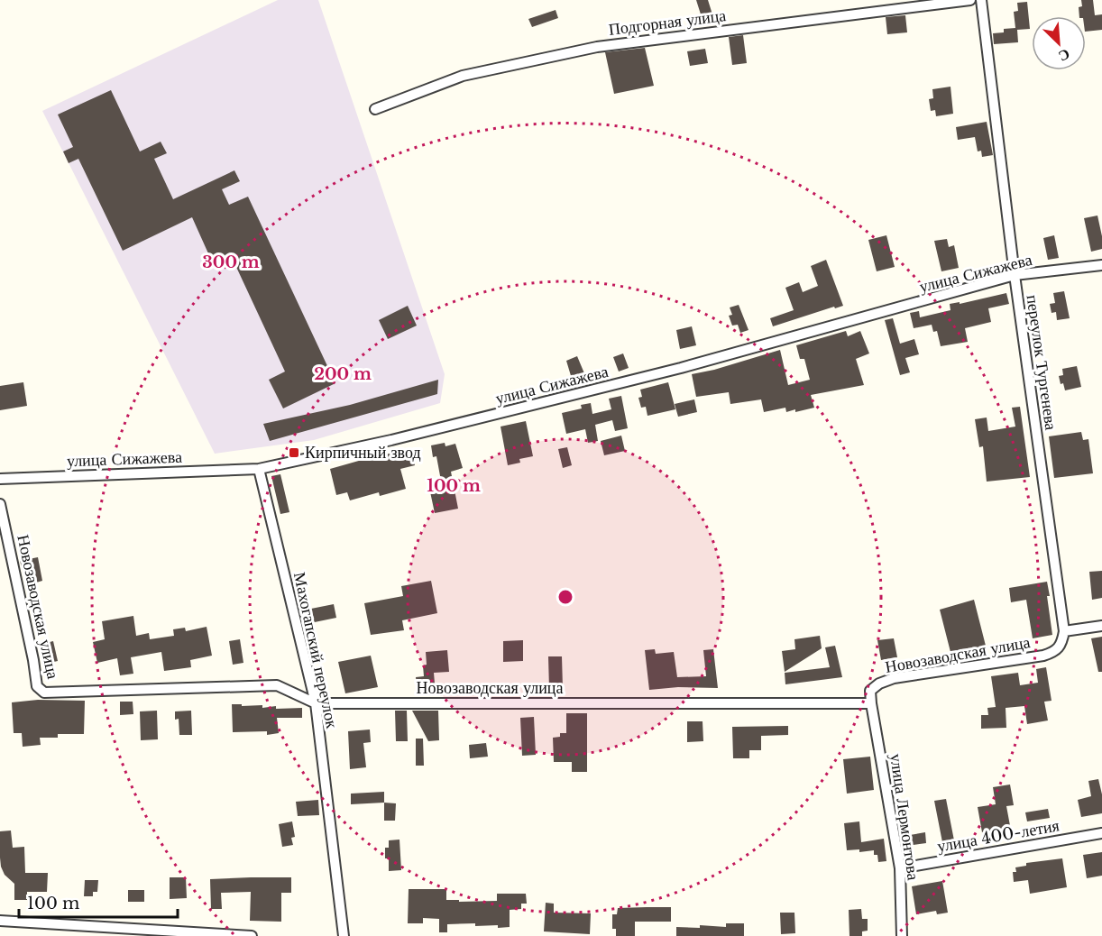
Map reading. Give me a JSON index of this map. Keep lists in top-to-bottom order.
{
  "streets": {
    "street": [
      "Подгорная улица",
      "улица Сижажева",
      "переулок Тургенева",
      "Новозаводская улица",
      "Махогапский переулок",
      "улица Лермонтова",
      "улица 400-летия"
    ]
  },
  "crossings": [
    ["улица Сижажева", "переулок Тургенева"],
    ["улица Сижажева", "Махогапский переулок"],
    ["переулок Тургенева", "Новозаводская улица"],
    ["Новозаводская улица", "Махогапский переулок"],
    ["Новозаводская улица", "улица Лермонтова"],
    ["улица Лермонтова", "улица 400-летия"]
  ],
  "places": {
    "transit": ["Кирпичный звод"]
  },
  "scale_bar": "100 m",
  "north": "bottom right",
  "rings": ["300 m", "200 m", "100 m"]
}
